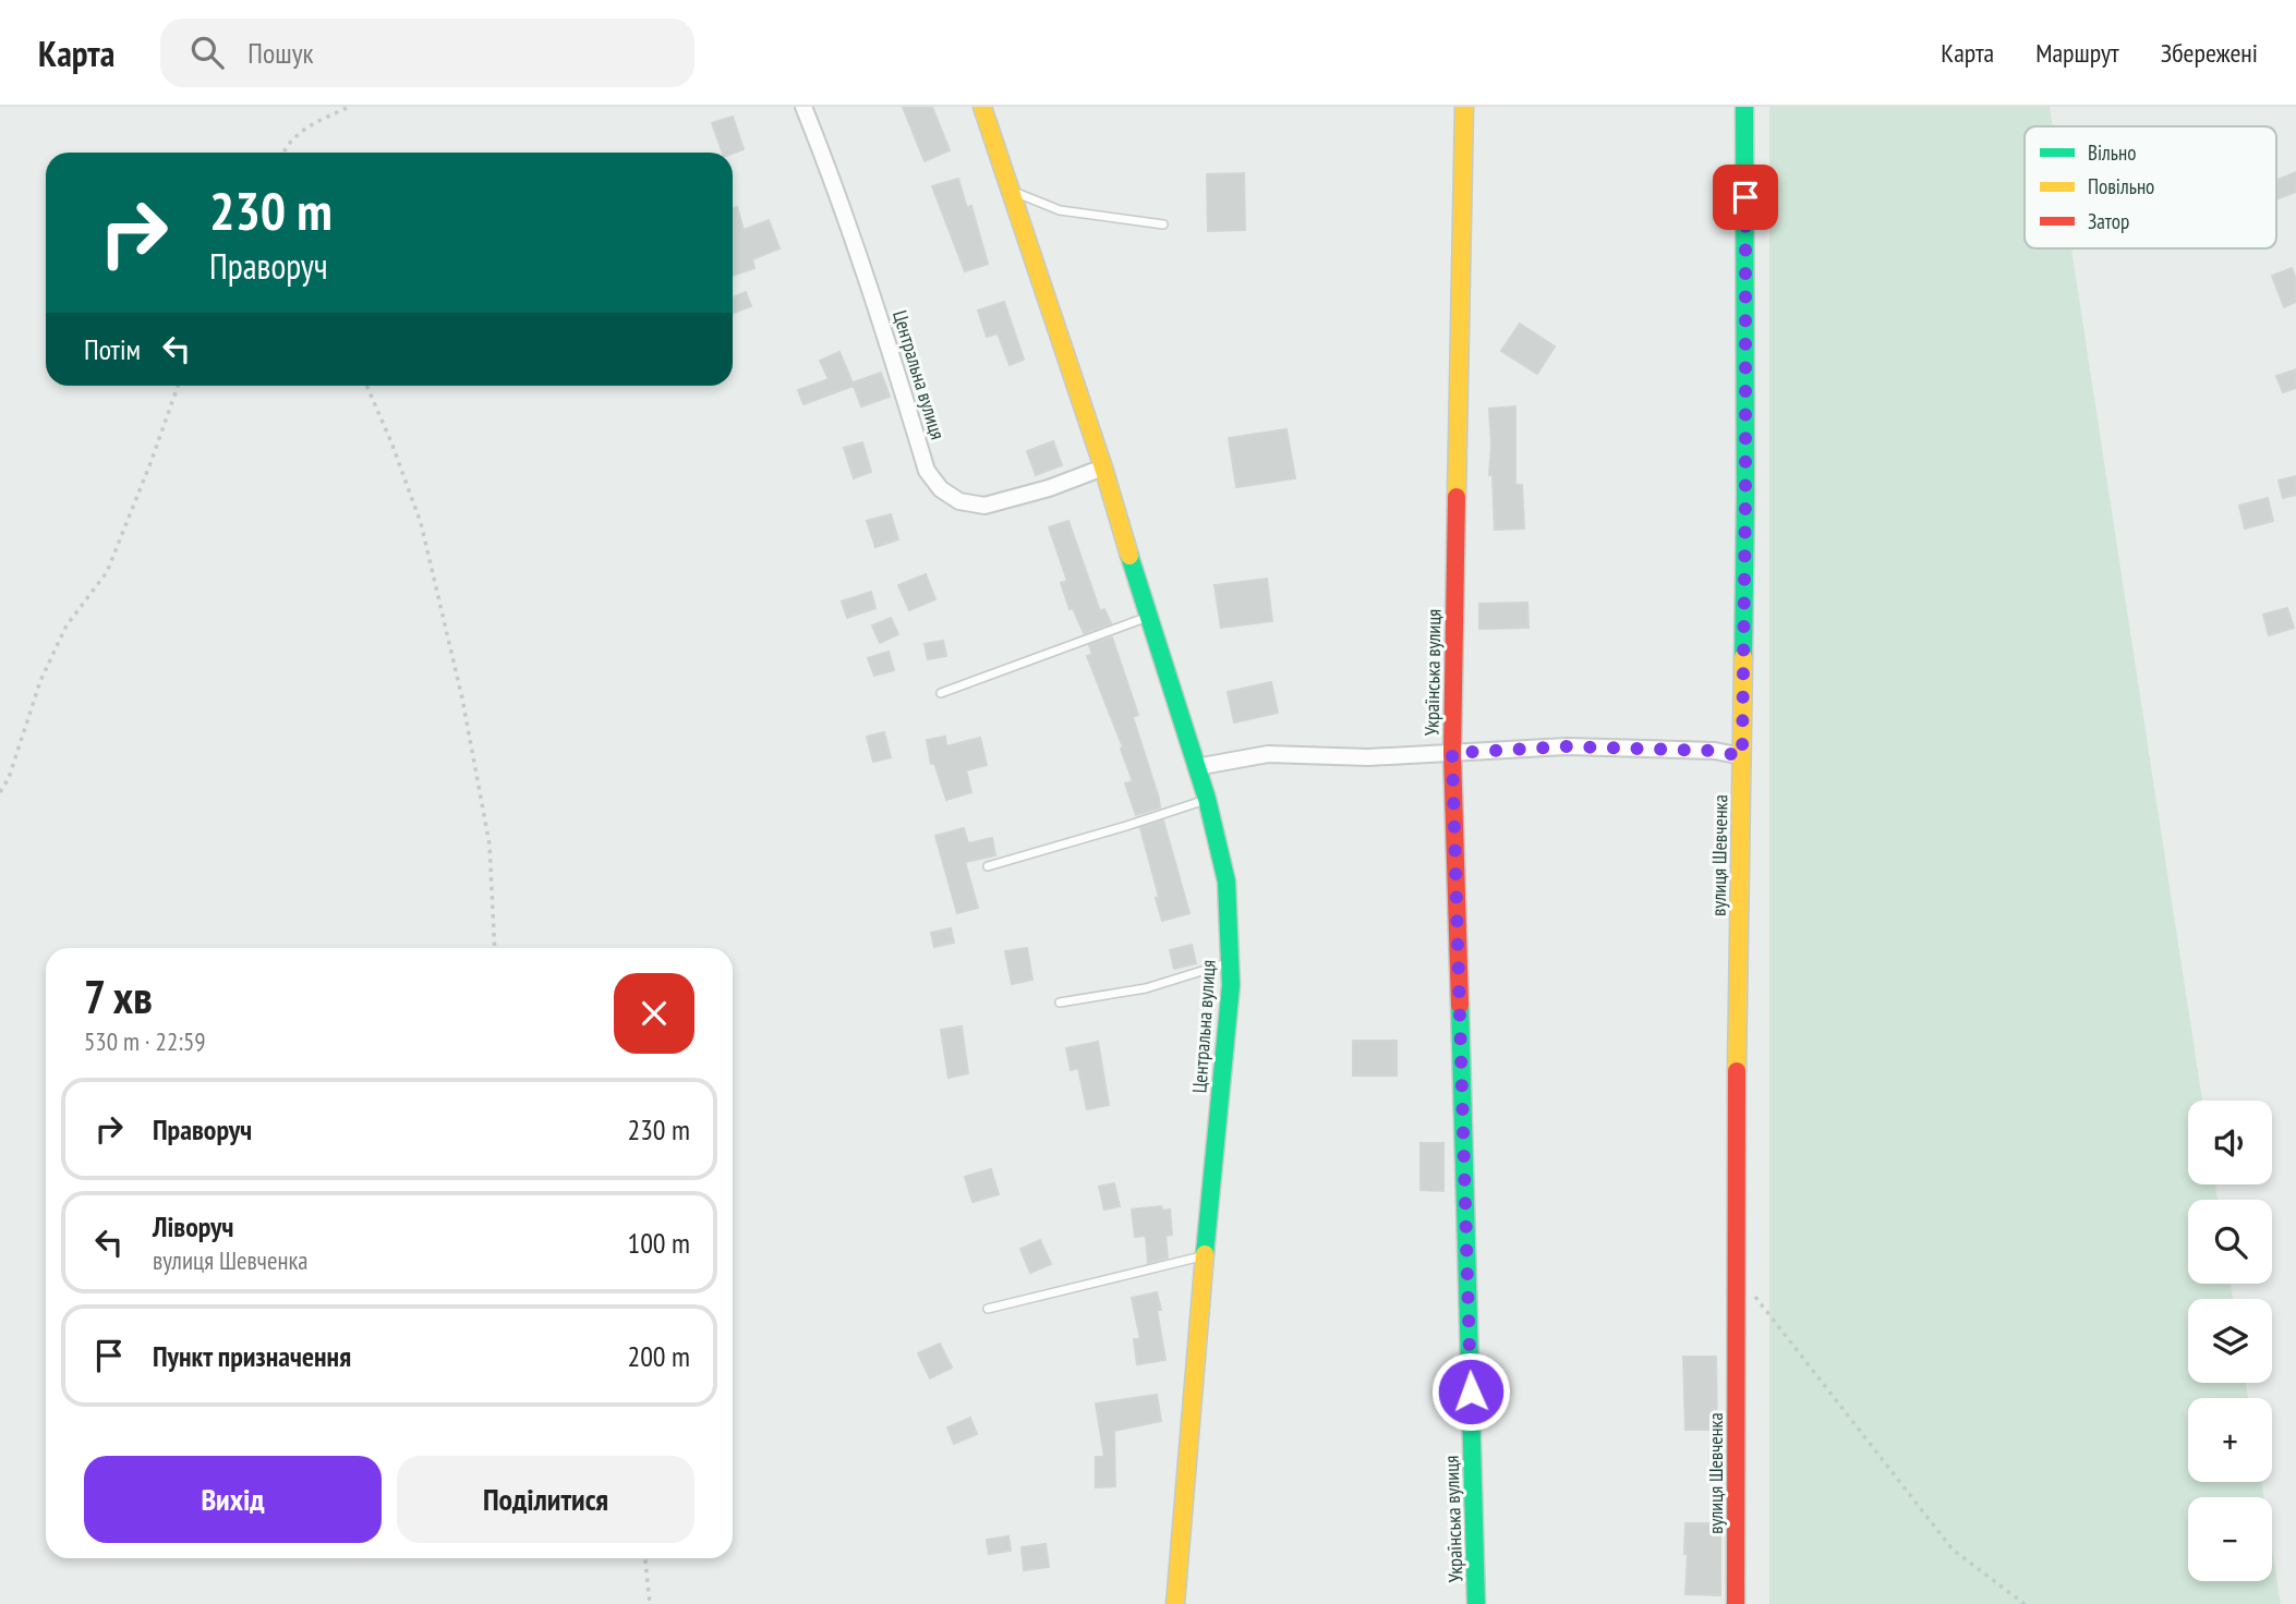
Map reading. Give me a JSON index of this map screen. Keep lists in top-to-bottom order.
{
  "streets": {
    "street": ["Центральна вулиця", "Українська вулиця", "вулиця Шевченка"]
  },
  "legend": ["Вільно", "Повільно", "Затор"],
  "page": {
    "header": "Карта",
    "search": "Пошук",
    "nav": ["Карта", "Маршрут", "Збережені"],
    "turn": ["230 m", "Праворуч"],
    "then": "Потім",
    "heading": ["7 хв", "530 m · 22:59"],
    "list": [
      {
        "name": "Праворуч",
        "value": "230 m"
      },
      {
        "name": "Ліворуч",
        "note": "вулиця Шевченка",
        "value": "100 m"
      },
      {
        "name": "Пункт призначення",
        "value": "200 m"
      }
    ],
    "map_buttons": ["+", "−"],
    "buttons": ["Вихід", "Поділитися"]
  }
}
